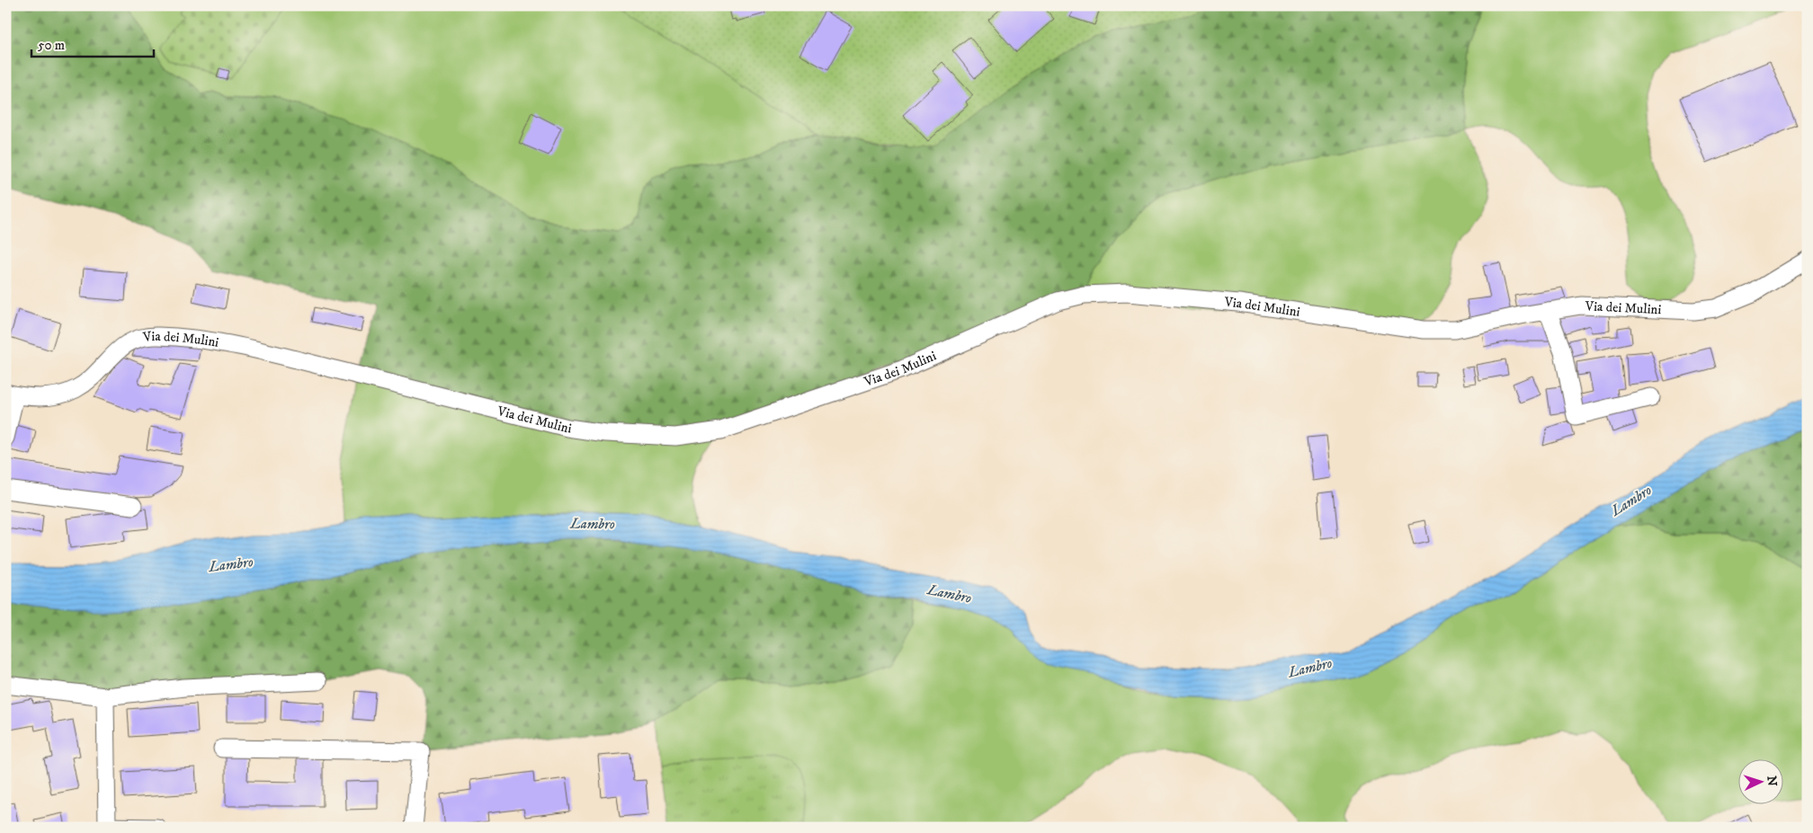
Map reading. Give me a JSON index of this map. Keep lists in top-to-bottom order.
{
  "streets": {
    "street": ["Via dei Mulini"]
  },
  "water": ["Lambro"],
  "scale_bar": "50 m",
  "north": "right"
}
